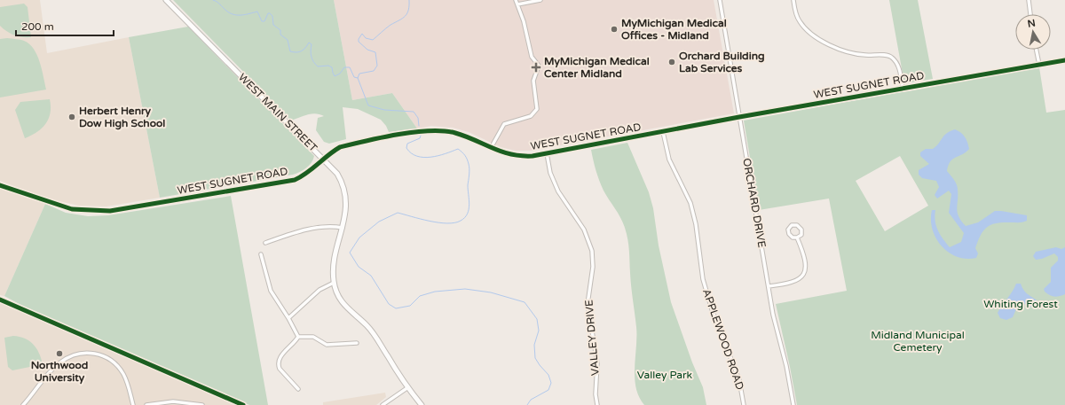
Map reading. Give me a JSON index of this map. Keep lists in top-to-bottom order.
{
  "streets": {
    "street": [
      "WEST SUGNET ROAD",
      "WEST MAIN STREET",
      "ORCHARD DRIVE",
      "VALLEY DRIVE",
      "APPLEWOOD ROAD"
    ]
  },
  "crossings": [
    ["WEST SUGNET ROAD", "WEST MAIN STREET"],
    ["WEST SUGNET ROAD", "ORCHARD DRIVE"],
    ["WEST SUGNET ROAD", "VALLEY DRIVE"],
    ["WEST SUGNET ROAD", "APPLEWOOD ROAD"]
  ],
  "parks": ["Whiting Forest", "Midland Municipal Cemetery", "Valley Park"],
  "places": {
    "other": [
      "MyMichigan Medical Offices - Midland",
      "Orchard Building Lab Services",
      "Herbert Henry Dow High School",
      "Northwood University"
    ],
    "health": ["MyMichigan Medical Center Midland"]
  },
  "scale_bar": "200 m",
  "north": "top"
}
